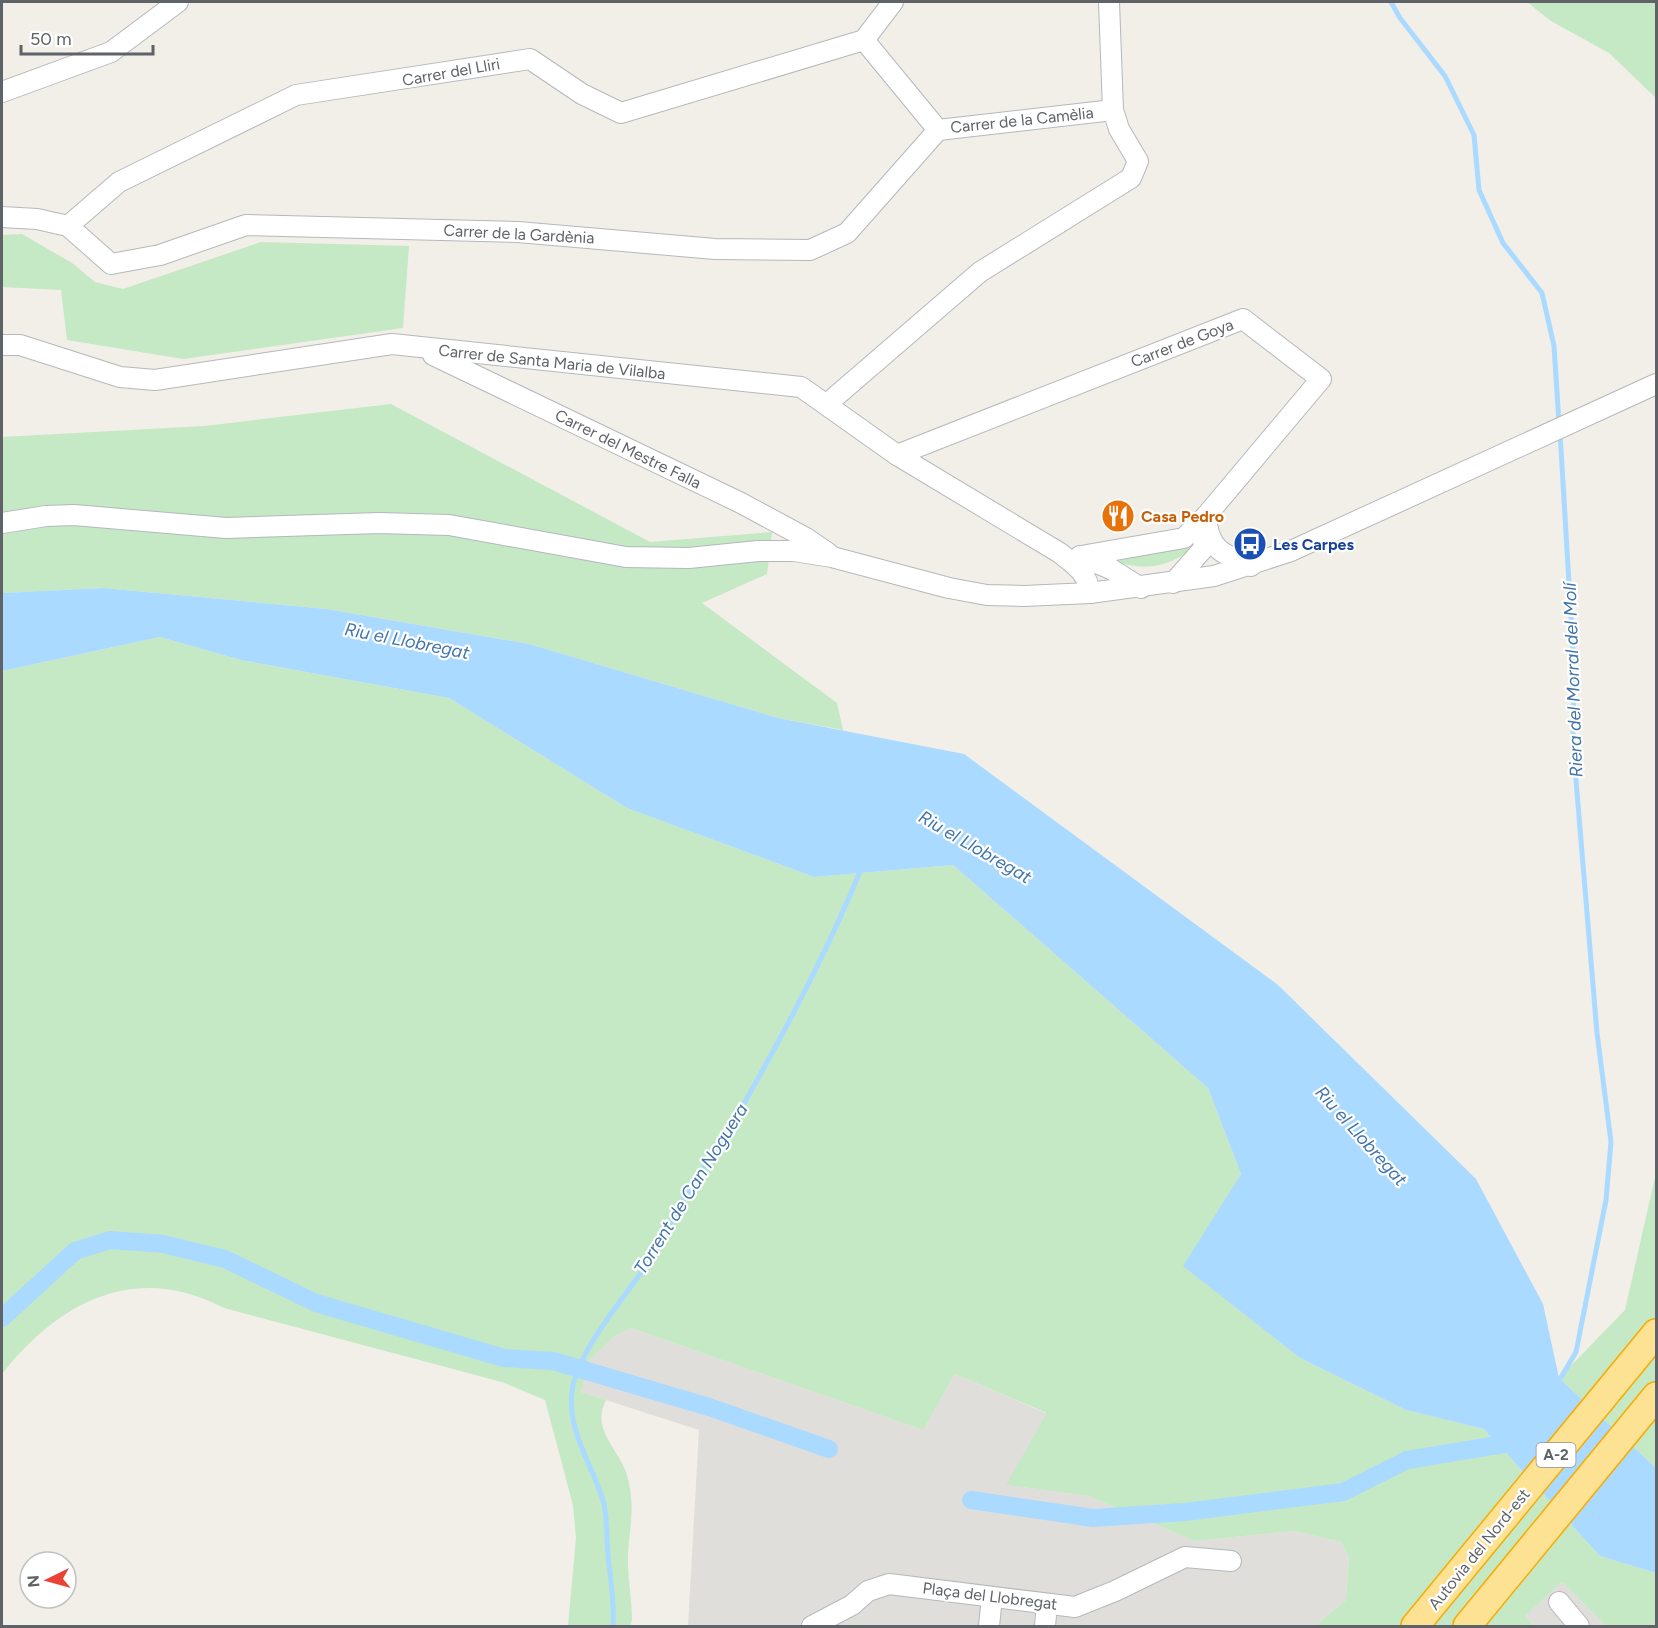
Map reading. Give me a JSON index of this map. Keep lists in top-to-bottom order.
{
  "streets": {
    "highway": ["A-2", "Autovia del Nord-est"],
    "street": [
      "Carrer del Lliri",
      "Carrer de la Camèlia",
      "Carrer de la Gardènia",
      "Carrer de Goya",
      "Carrer de Santa Maria de Vilalba",
      "Carrer del Mestre Falla",
      "Plaça del Llobregat"
    ]
  },
  "crossings": [
    ["Carrer del Lliri", "Carrer de la Camèlia"],
    ["Carrer del Lliri", "Carrer de la Gardènia"],
    ["Carrer de la Camèlia", "Carrer de la Gardènia"],
    ["Carrer de Goya", "Carrer de Santa Maria de Vilalba"],
    ["Carrer de Santa Maria de Vilalba", "Carrer del Mestre Falla"]
  ],
  "water": ["Riu el Llobregat", "Riera del Morral del Molí", "Torrent de Can Noguera"],
  "places": {
    "restaurant": ["Casa Pedro"],
    "bus stop": ["Les Carpes"]
  },
  "scale_bar": "50 m",
  "north": "left"
}
